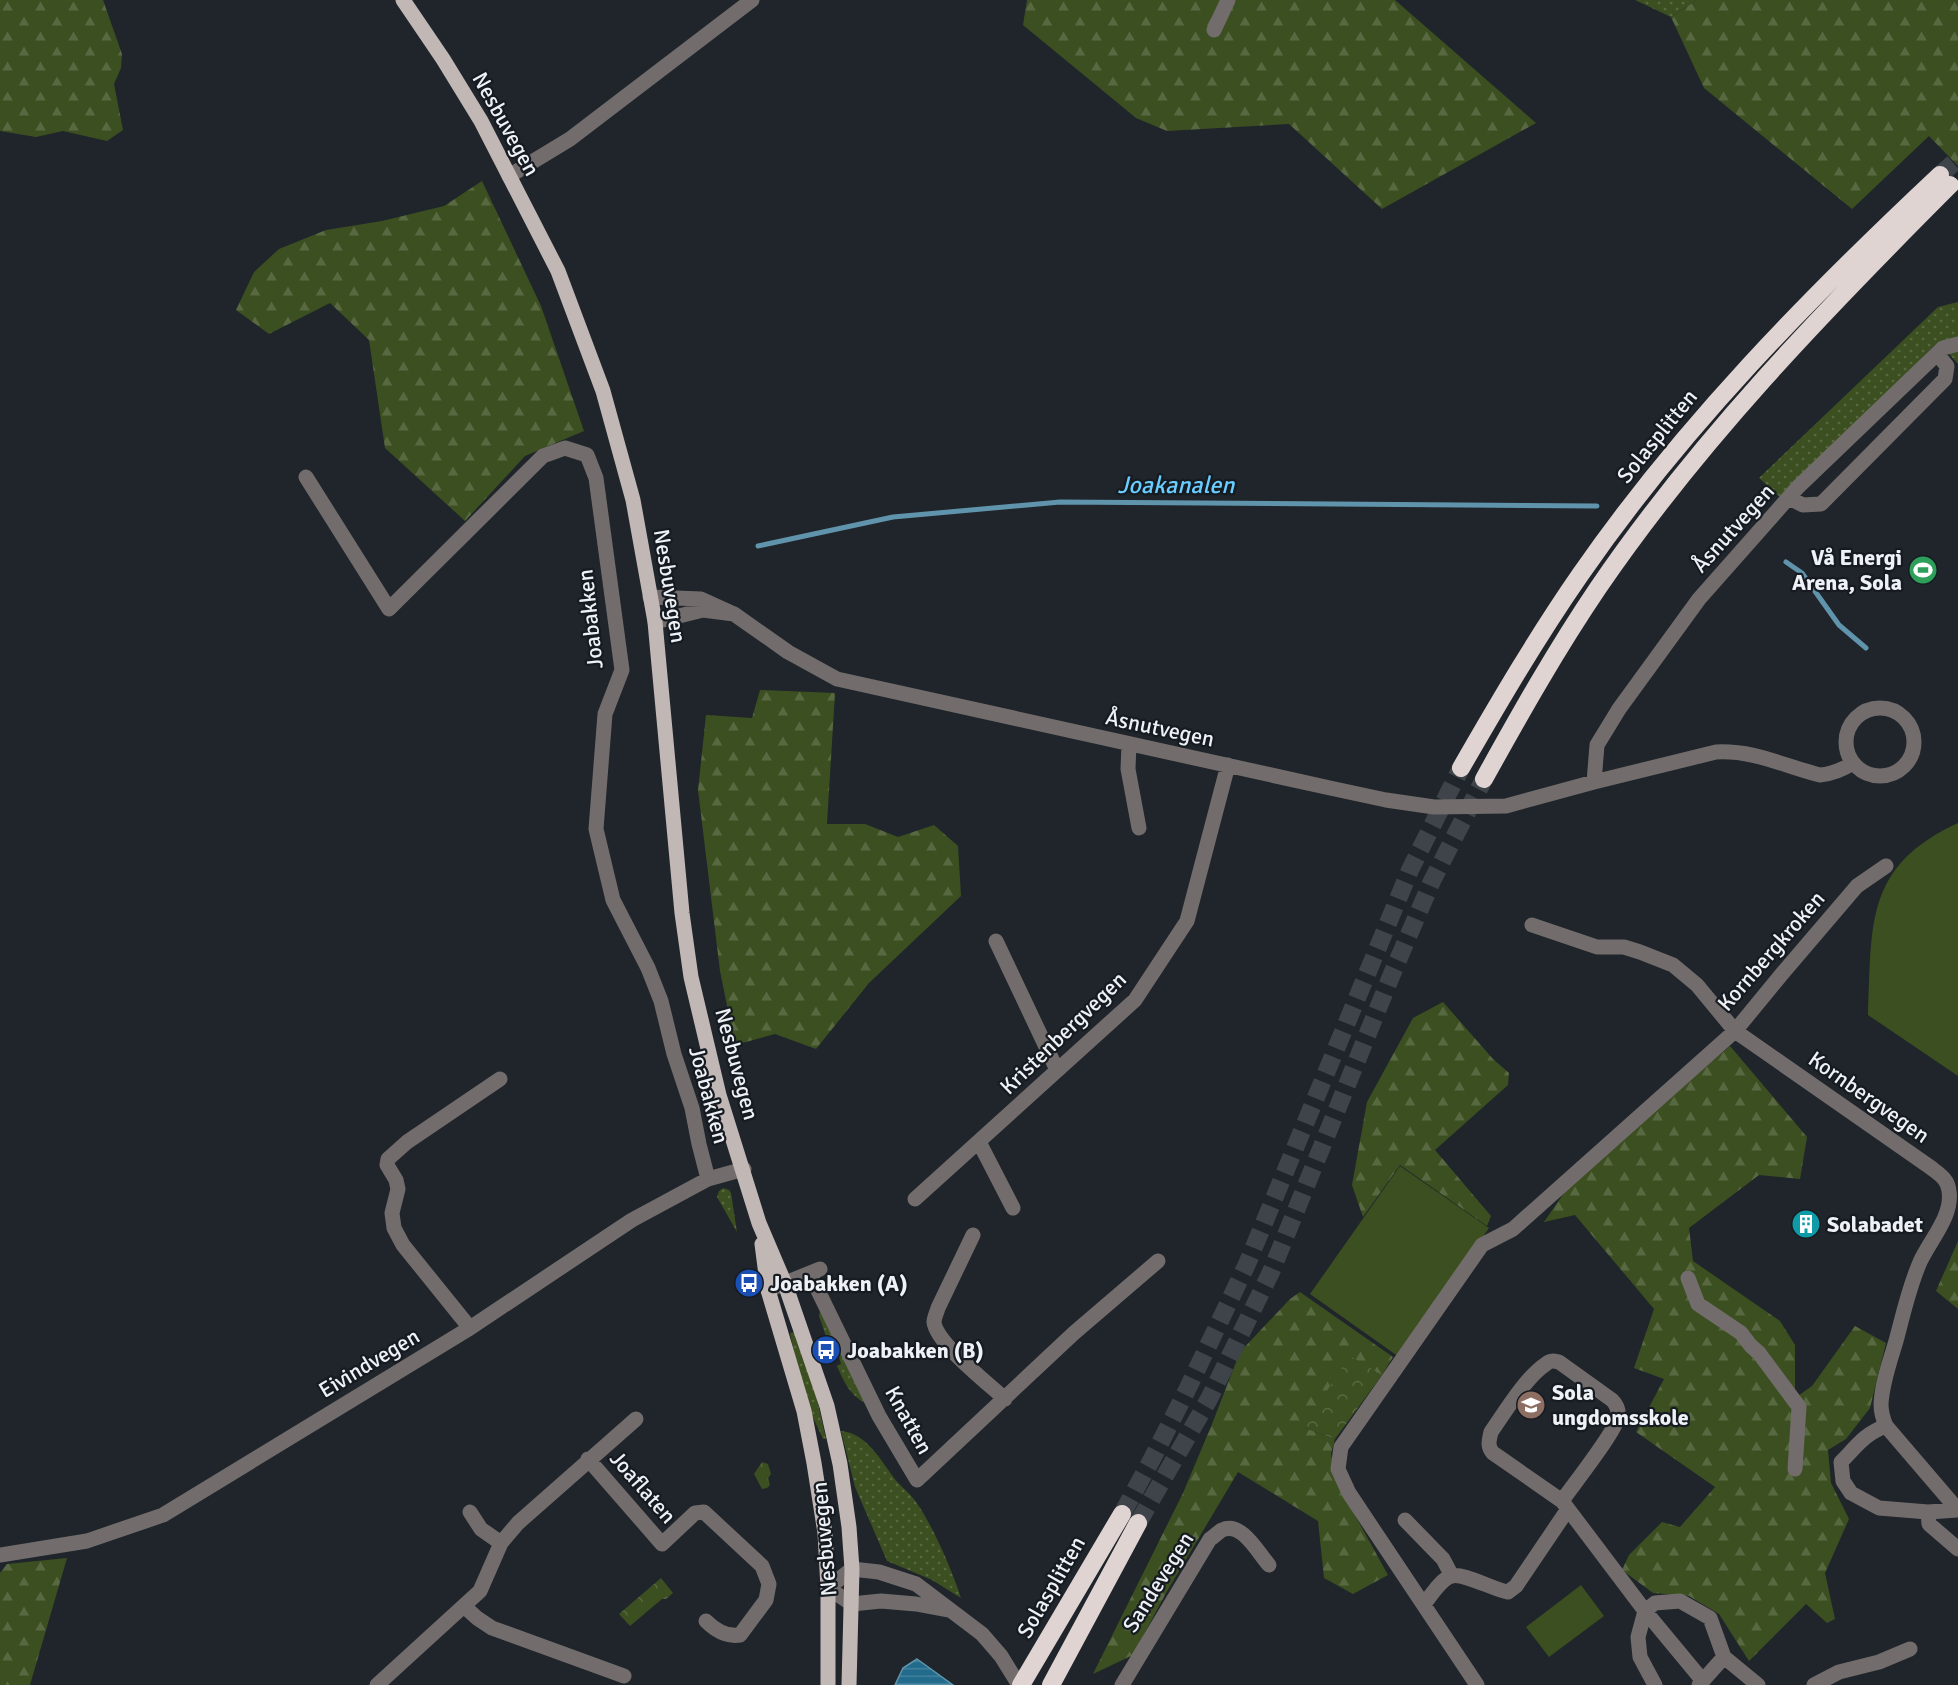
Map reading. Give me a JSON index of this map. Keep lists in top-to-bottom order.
{
  "streets": {
    "highway": ["Solasplitten"],
    "main road": ["Nesbuvegen"],
    "street": [
      "Åsnutvegen",
      "Joabakken",
      "Kornbergkroken",
      "Kristenbergvegen",
      "Kornbergvegen",
      "Eivindvegen",
      "Knatten",
      "Joaflaten",
      "Sandevegen"
    ]
  },
  "crossings": [
    ["Nesbuvegen", "Åsnutvegen"],
    ["Nesbuvegen", "Eivindvegen"],
    ["Nesbuvegen", "Knatten"],
    ["Åsnutvegen", "Kristenbergvegen"],
    ["Joabakken", "Eivindvegen"],
    ["Kornbergkroken", "Kornbergvegen"]
  ],
  "water": ["Joakanalen"],
  "places": {
    "sports": ["Vå Energi Arena, Sola"],
    "building": ["Solabadet"],
    "bus stop": ["Joabakken (A)", "Joabakken (B)"],
    "school or university": ["Sola ungdomsskole"]
  }
}
